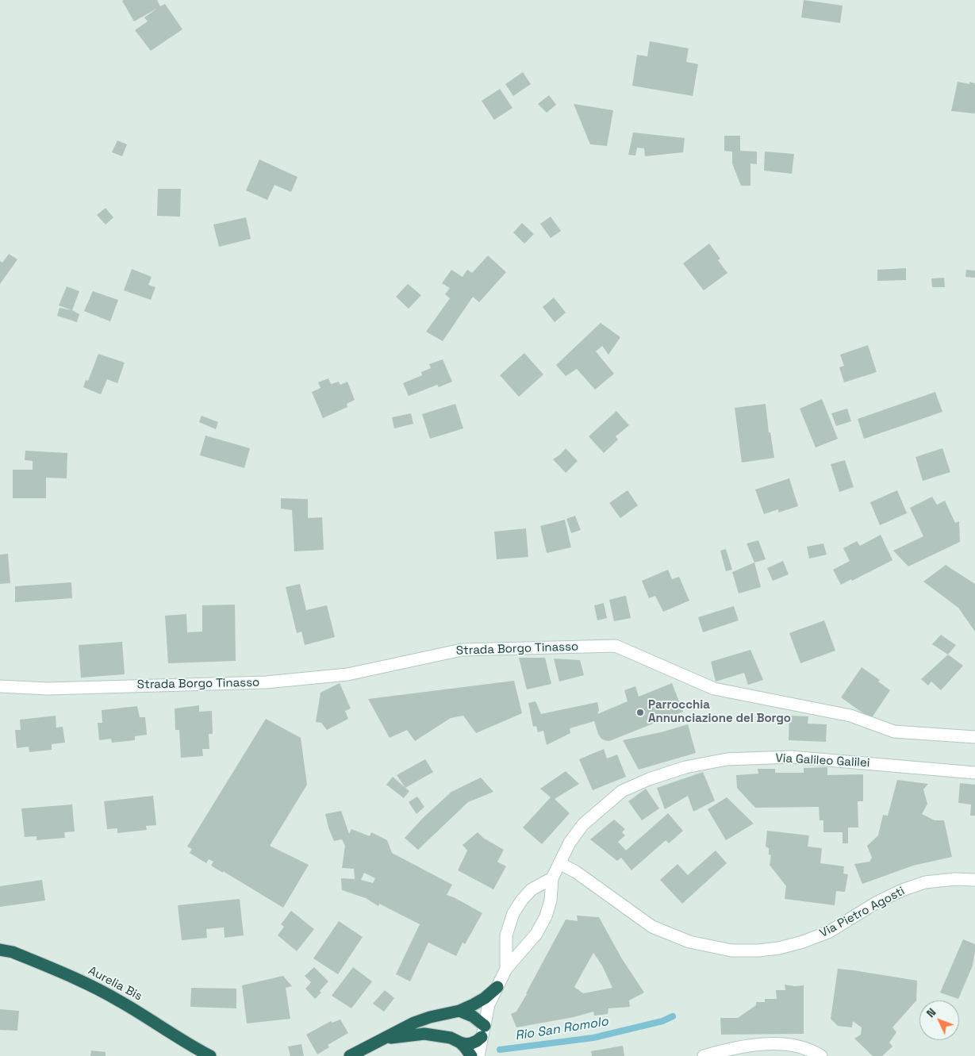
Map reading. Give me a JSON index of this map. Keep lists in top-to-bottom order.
{
  "streets": {
    "highway": ["Aurelia Bis"],
    "main road": ["Strada Borgo Tinasso", "Via Galileo Galilei", "Via Pietro Agosti"]
  },
  "crossings": [
    ["Via Galileo Galilei", "Via Pietro Agosti"]
  ],
  "water": ["Rio San Romolo"],
  "places": ["Parrocchia Annunciazione del Borgo"],
  "north": "top left"
}
